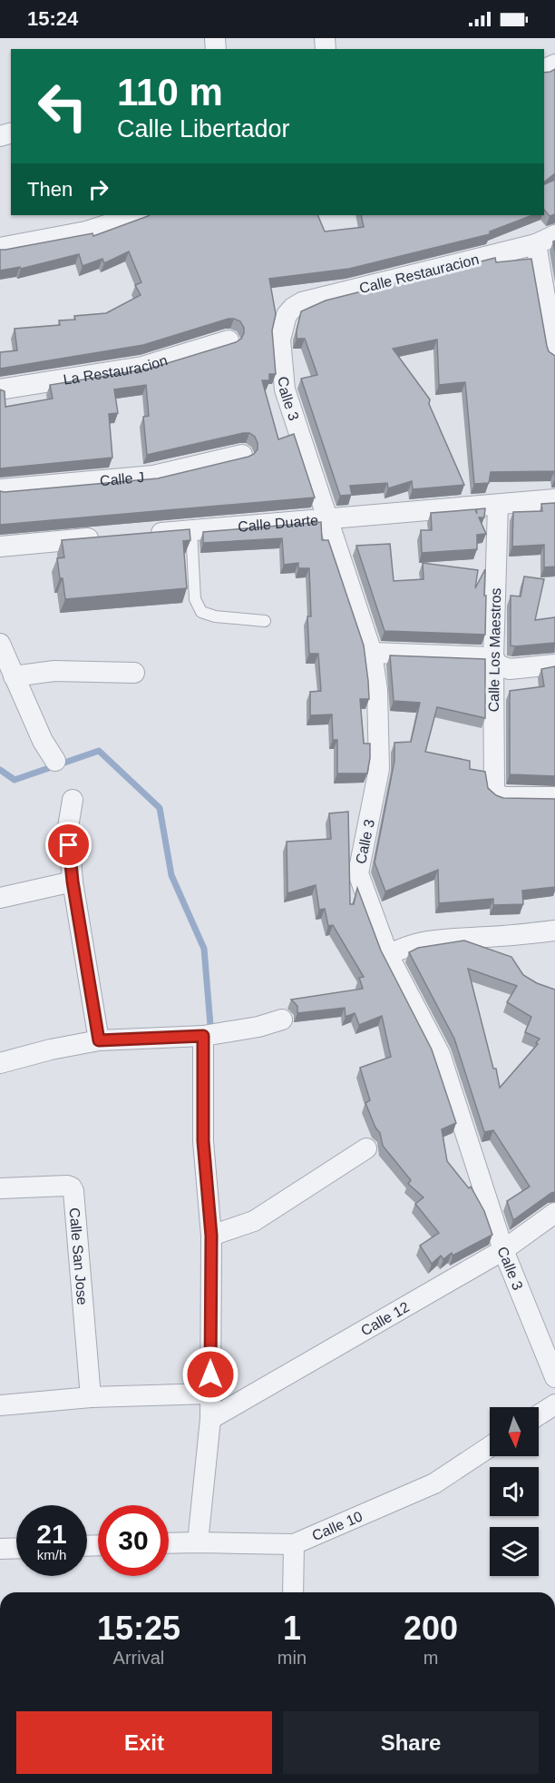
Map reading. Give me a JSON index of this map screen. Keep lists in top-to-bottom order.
{
  "streets": {
    "street": [
      "Calle Restauracion",
      "La Restauracion",
      "Calle 3",
      "Calle J",
      "Calle Duarte",
      "Calle Los Maestros",
      "Calle San Jose",
      "Calle 12",
      "Calle 10"
    ]
  },
  "crossings": [
    ["Calle Restauracion", "Calle 3"],
    ["Calle 3", "Calle Duarte"],
    ["Calle 3", "Calle 12"],
    ["Calle Duarte", "Calle Los Maestros"]
  ],
  "north": "bottom",
  "page": {
    "status": "15:24",
    "turn": ["110 m", "Calle Libertador"],
    "then": "Then",
    "speed": "21 km/h",
    "limit": "30",
    "eta": [
      "15:25",
      "Arrival",
      "1",
      "min",
      "200",
      "m"
    ],
    "buttons": ["Exit", "Share"]
  }
}
